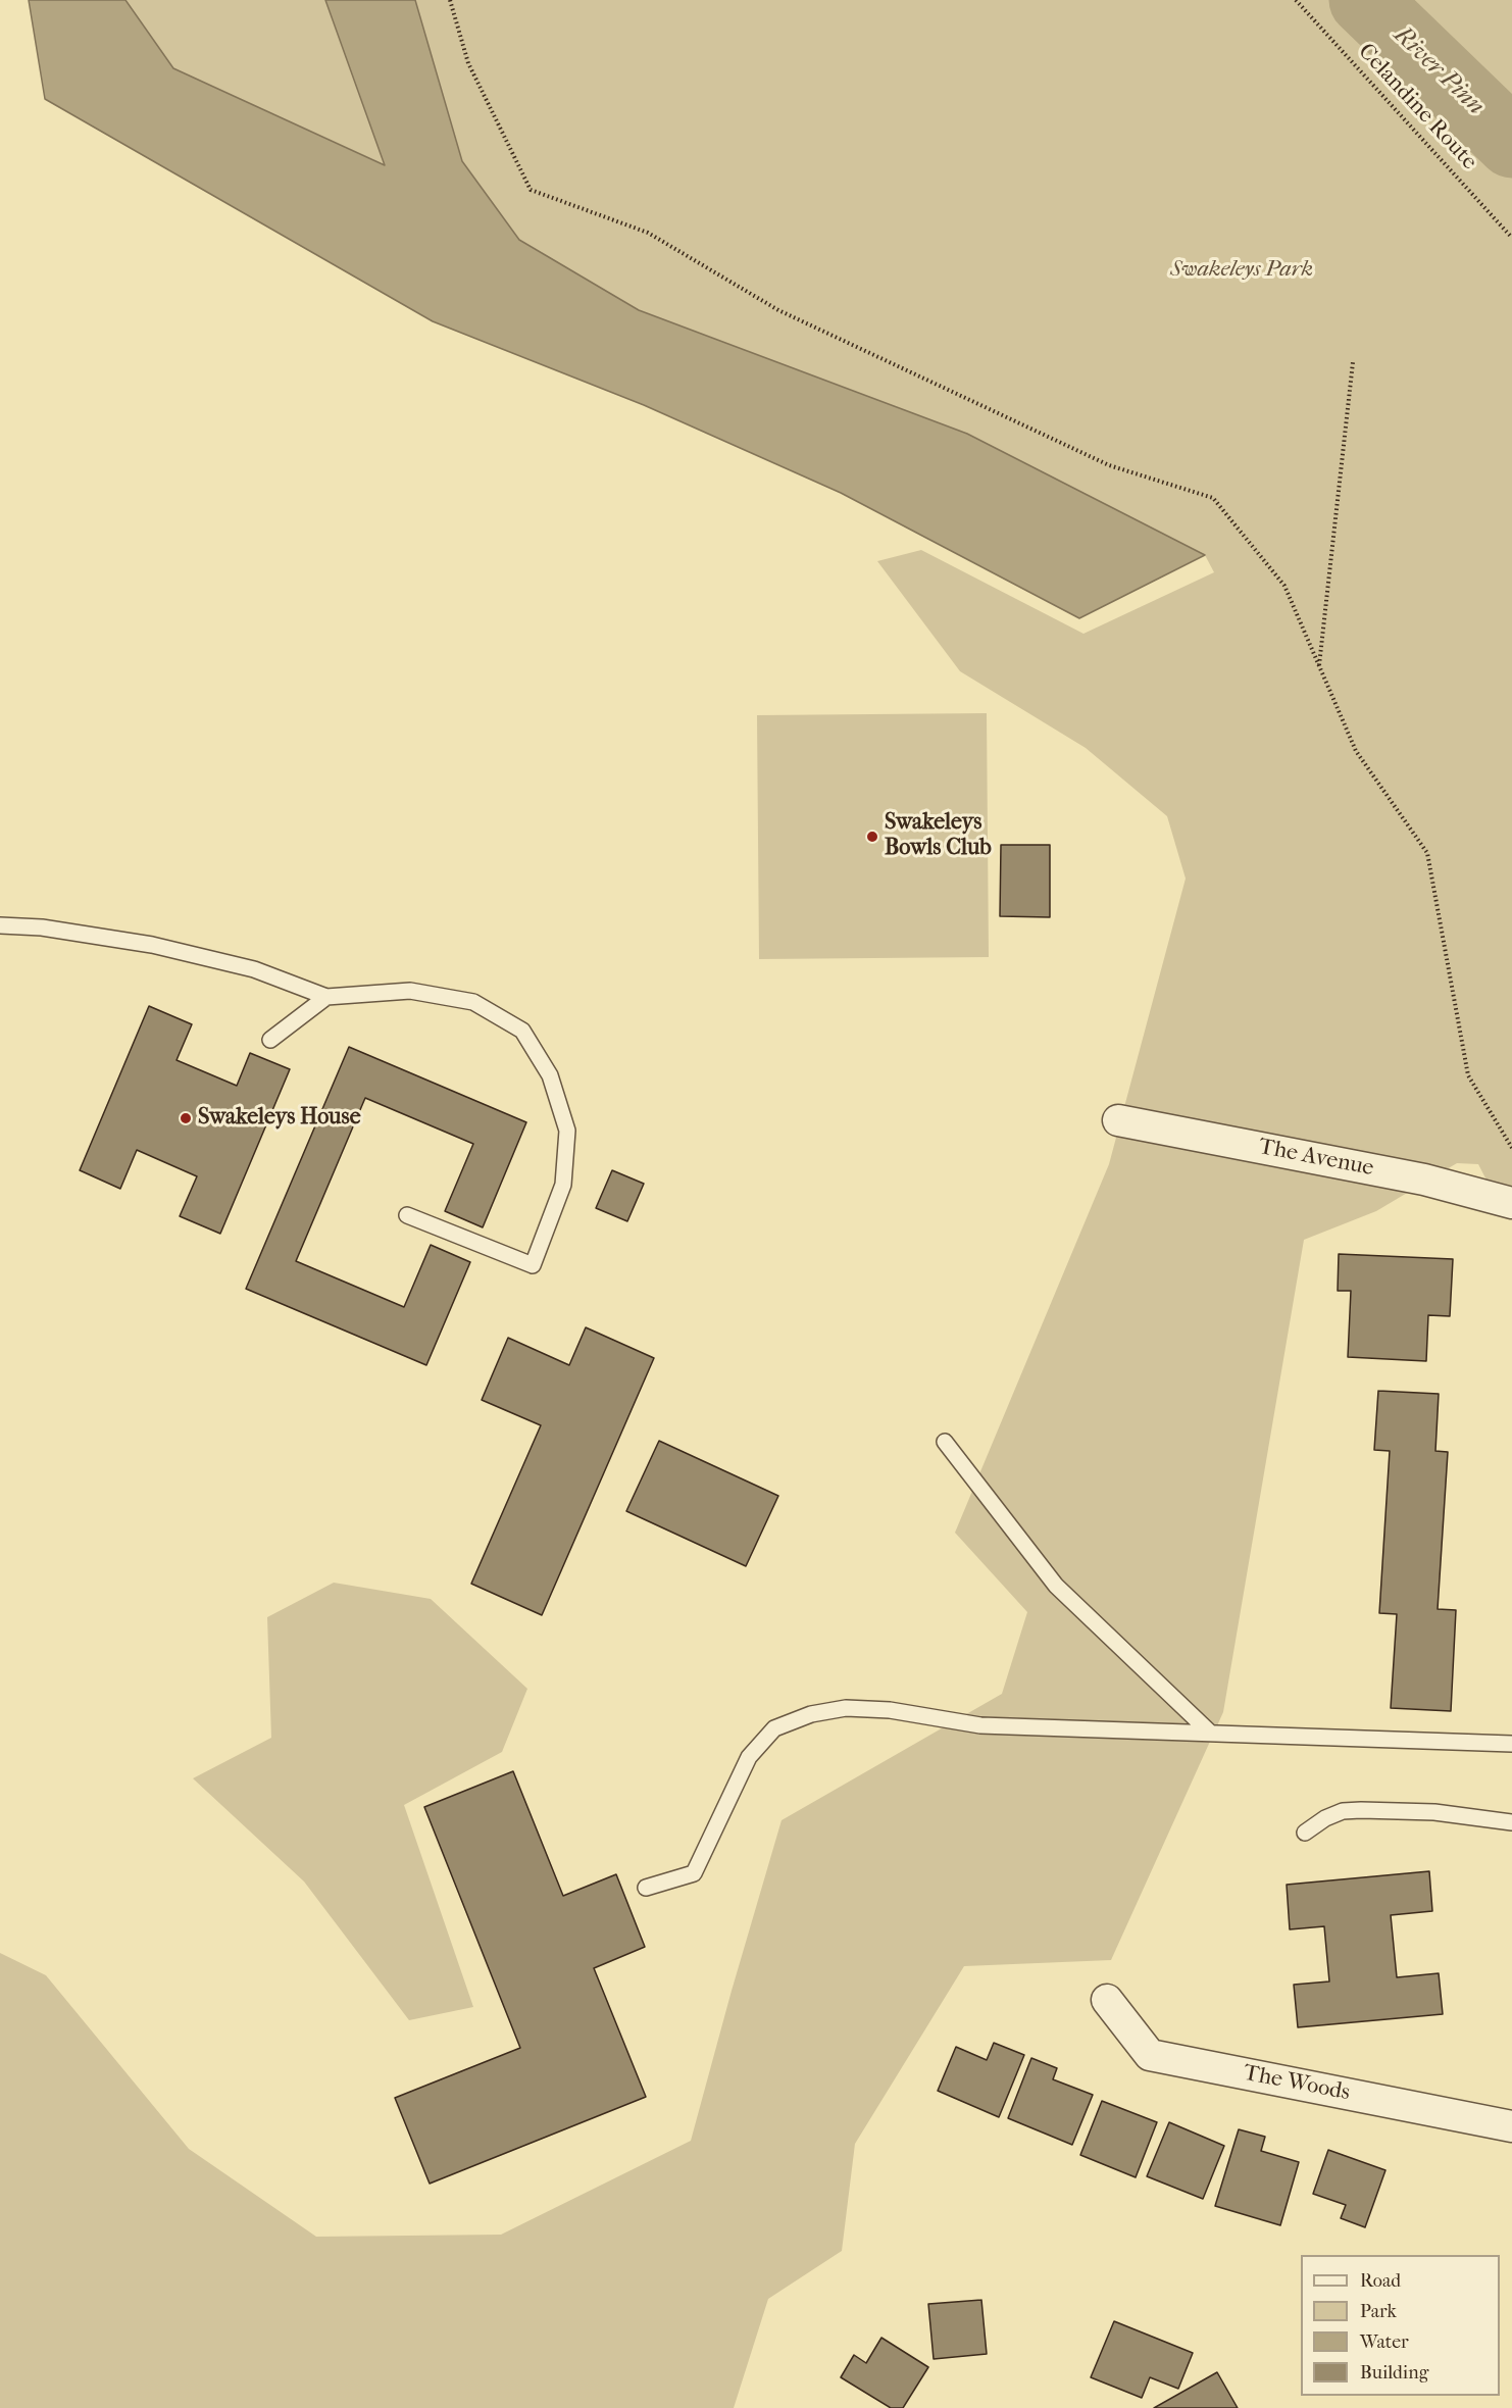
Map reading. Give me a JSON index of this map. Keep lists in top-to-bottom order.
{
  "streets": {
    "street": ["The Avenue", "The Woods"],
    "path": ["Celandine Route"]
  },
  "water": ["River Pinn"],
  "parks": ["Swakeleys Park"],
  "places": ["Swakeleys Bowls Club", "Swakeleys House"],
  "legend": [
    "Road",
    "Park",
    "Water",
    "Building"
  ]
}
